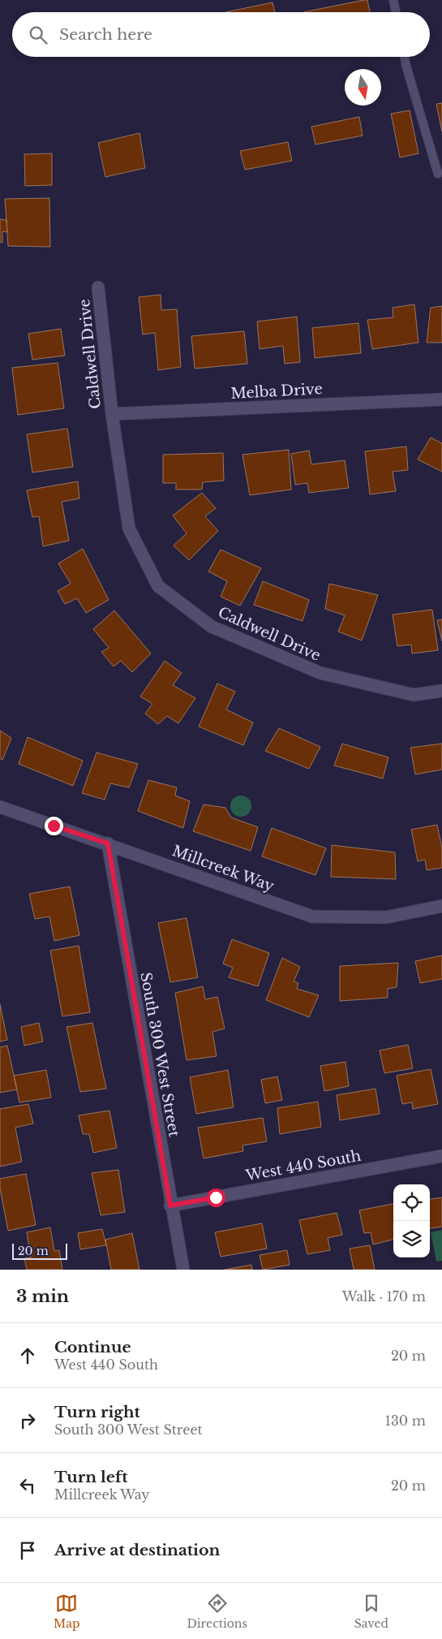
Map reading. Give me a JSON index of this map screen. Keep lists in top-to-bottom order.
{
  "streets": {
    "street": [
      "Caldwell Drive",
      "Melba Drive",
      "Millcreek Way",
      "South 300 West Street",
      "West 440 South"
    ]
  },
  "crossings": [
    ["Caldwell Drive", "Melba Drive"],
    ["Millcreek Way", "South 300 West Street"],
    ["South 300 West Street", "West 440 South"]
  ],
  "scale_bar": "20 m",
  "north": "bottom",
  "page": {
    "search": "Search here",
    "scale": "20 m",
    "heading": ["3 min", "Walk · 170 m"],
    "list": [
      ["Continue", "West 440 South", "20 m"],
      ["Turn right", "South 300 West Street", "130 m"],
      ["Turn left", "Millcreek Way", "20 m"],
      "Arrive at destination"
    ],
    "nav": ["Map", "Directions", "Saved"]
  }
}
